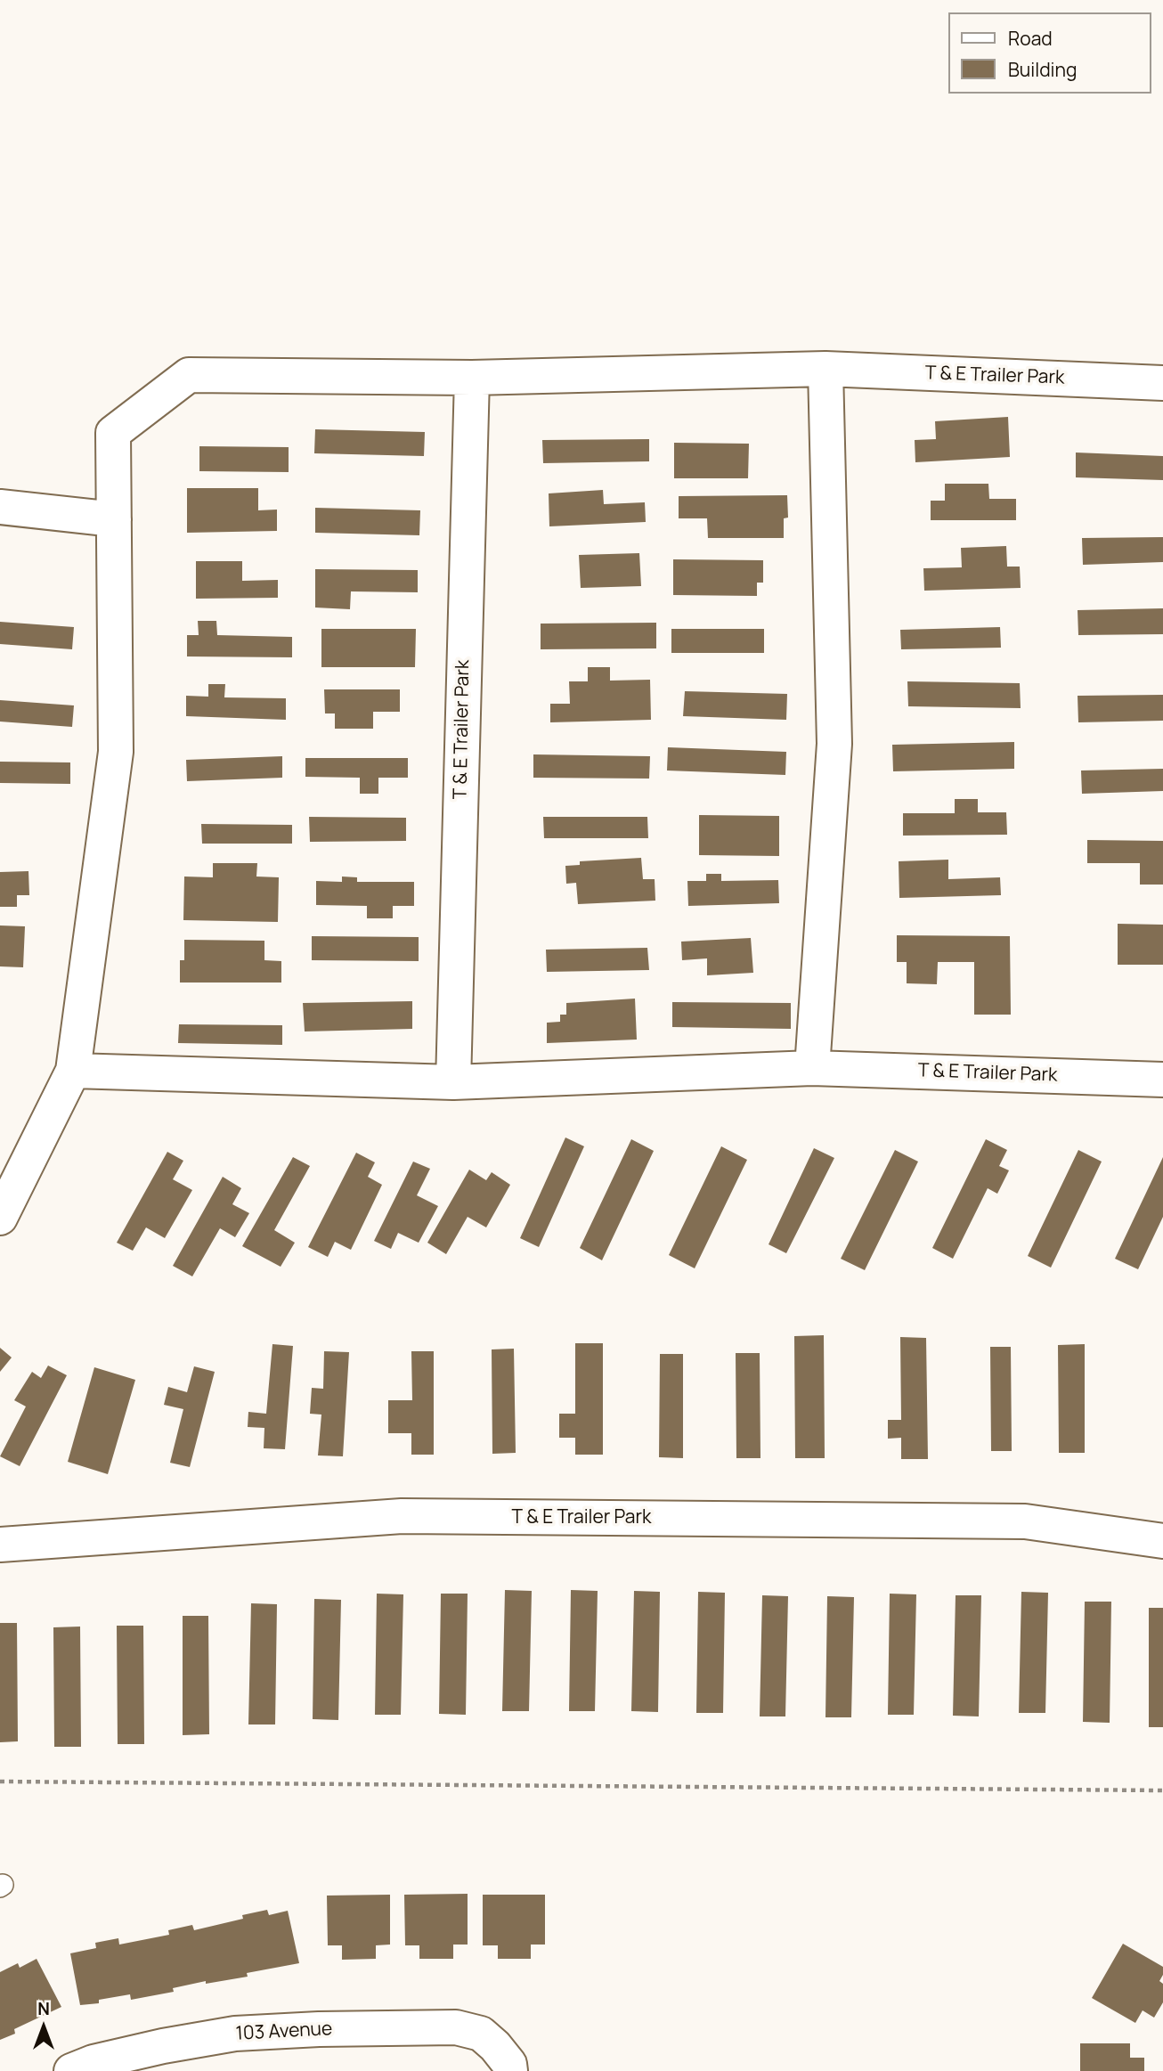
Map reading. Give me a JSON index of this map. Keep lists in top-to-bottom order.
{
  "streets": {
    "street": ["T & E Trailer Park", "103 Avenue"]
  },
  "legend": ["Road", "Building"],
  "north": "top"
}
